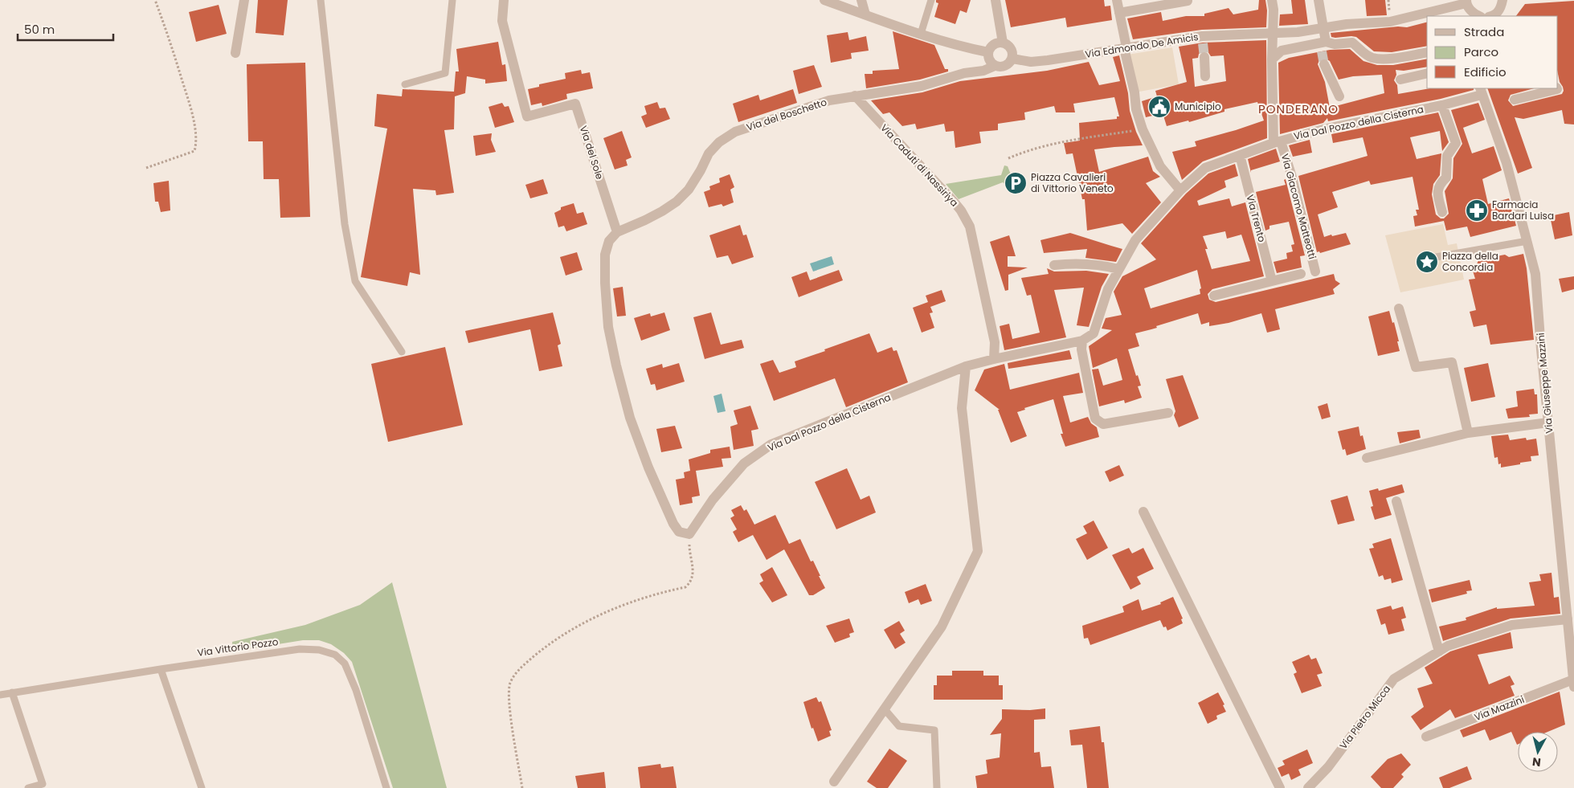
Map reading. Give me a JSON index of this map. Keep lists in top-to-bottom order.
{
  "streets": {
    "street": [
      "Via Edmondo De Amicis",
      "Via del Boschetto",
      "Via Dal Pozzo della Cisterna",
      "Via del Sole",
      "Via Caduti di Nassiriya",
      "Via Giacomo Matteotti",
      "Via Trento",
      "Via Giuseppe Mazzini",
      "Via Mazzini",
      "Via Pietro Micca"
    ],
    "lane": ["Via Vittorio Pozzo"]
  },
  "crossings": [
    ["Via Edmondo De Amicis", "Via del Boschetto"],
    ["Via Edmondo De Amicis", "Via Giacomo Matteotti"],
    ["Via del Boschetto", "Via del Sole"],
    ["Via del Boschetto", "Via Caduti di Nassiriya"],
    ["Via Dal Pozzo della Cisterna", "Via Caduti di Nassiriya"],
    ["Via Dal Pozzo della Cisterna", "Via Giacomo Matteotti"],
    ["Via Dal Pozzo della Cisterna", "Via Trento"],
    ["Via Dal Pozzo della Cisterna", "Via Giuseppe Mazzini"],
    ["Via Giuseppe Mazzini", "Via Mazzini"],
    ["Via Giuseppe Mazzini", "Via Pietro Micca"]
  ],
  "districts": ["PONDERANO"],
  "places": {
    "public building": ["Municipio"],
    "parking": ["Piazza Cavalieri di Vittorio Veneto"],
    "pharmacy": ["Farmacia Bardari Luisa"],
    "place": ["Piazza della Concordia"]
  },
  "legend": ["Strada", "Parco", "Edificio"],
  "scale_bar": "50 m",
  "north": "bottom"
}
